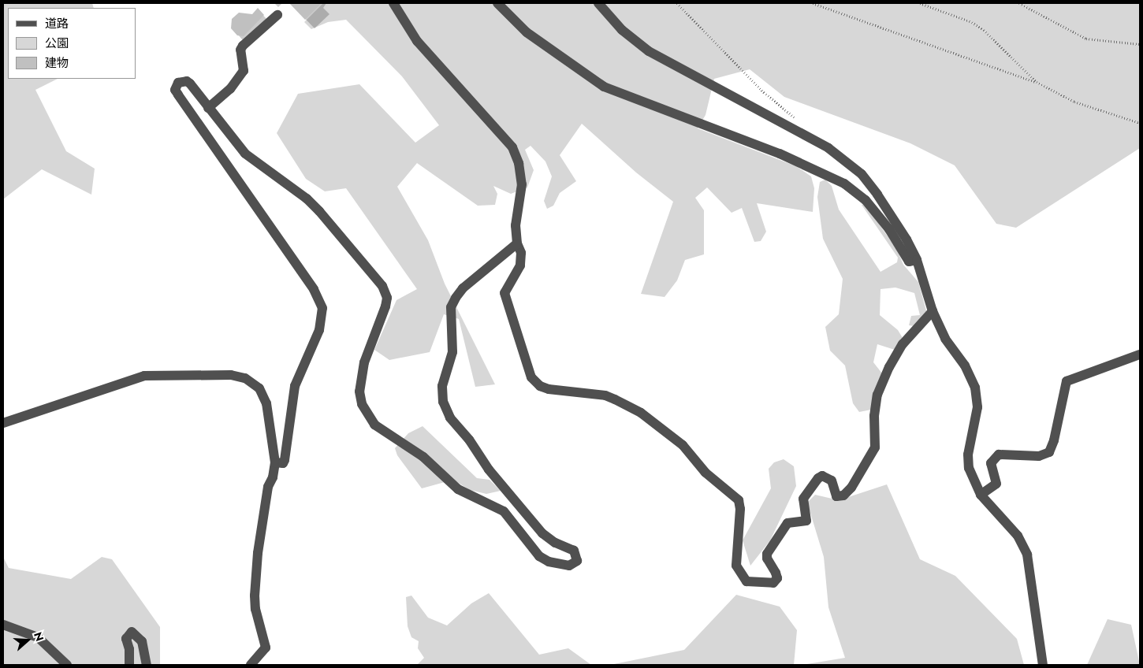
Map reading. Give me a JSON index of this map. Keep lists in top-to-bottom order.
{
  "legend": ["道路", "公園", "建物"],
  "north": "right"
}
